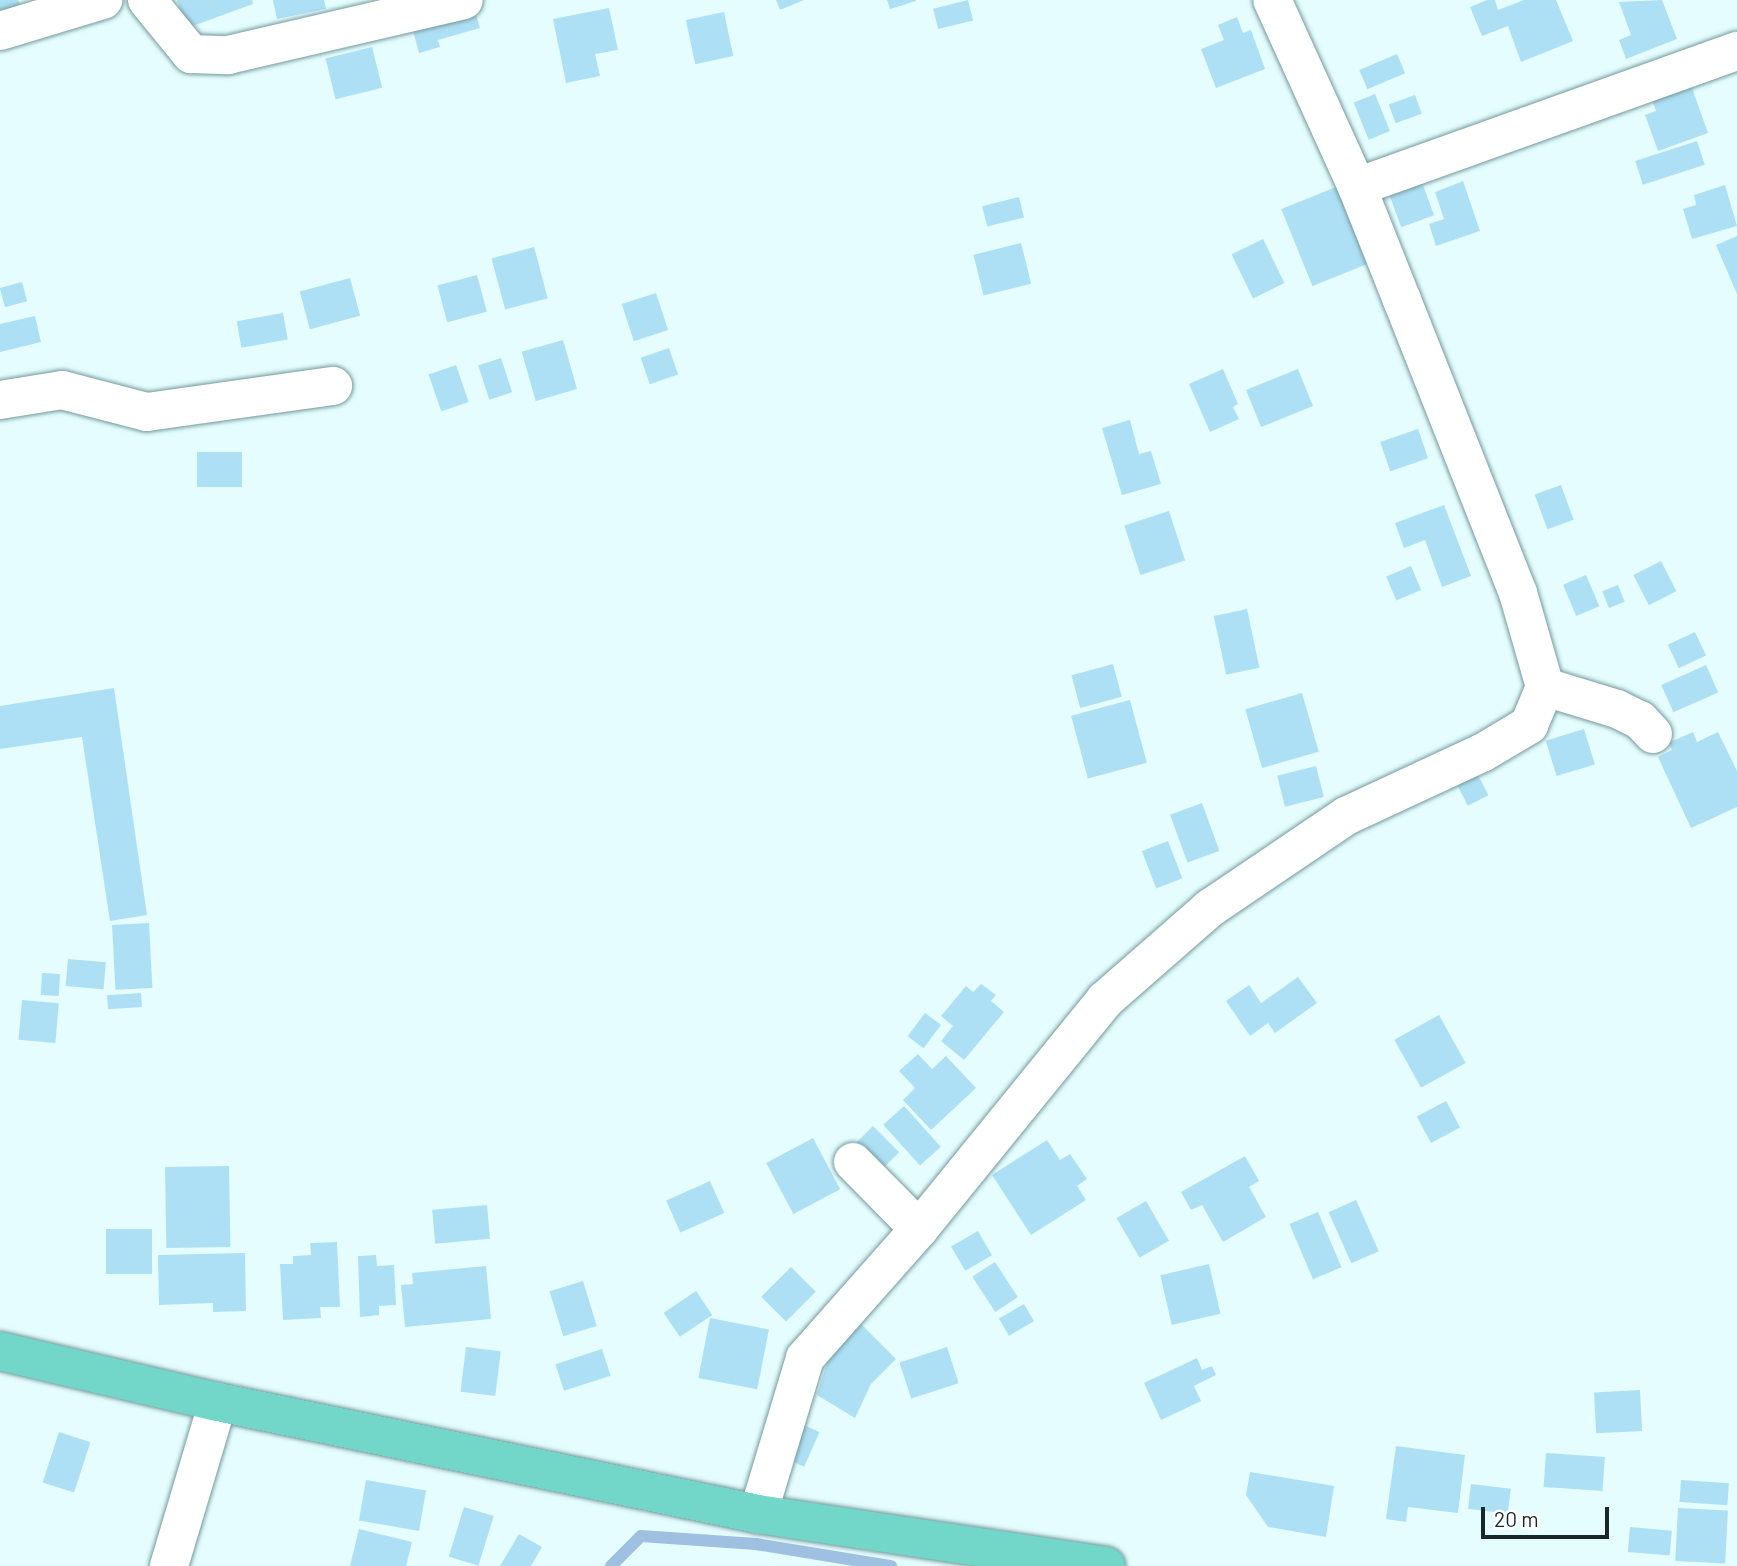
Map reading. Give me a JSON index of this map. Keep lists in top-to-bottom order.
{
  "scale_bar": "20 m"
}
